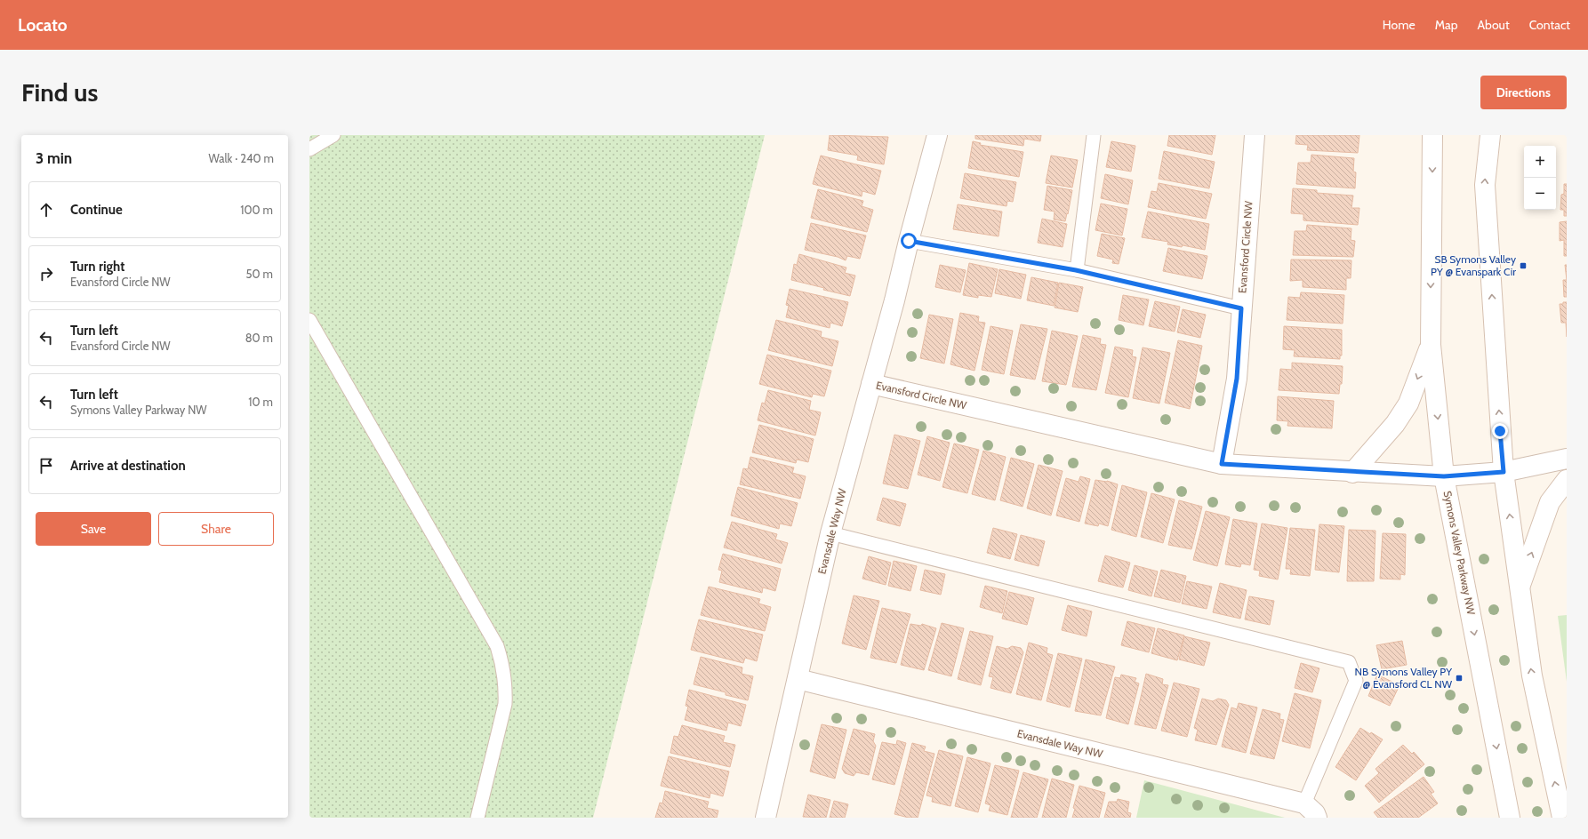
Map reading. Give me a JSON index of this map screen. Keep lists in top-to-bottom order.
{
  "streets": {
    "street": ["Evansford Circle NW", "Evansdale Way NW", "Symons Valley Parkway NW"]
  },
  "crossings": [
    ["Evansford Circle NW", "Evansdale Way NW"],
    ["Evansford Circle NW", "Symons Valley Parkway NW"]
  ],
  "places": {
    "transit": ["SB Symons Valley PY @ Evanspark Cir", "NB Symons Valley PY @ Evansford CL NW"]
  },
  "page": {
    "header": "Locato",
    "nav": [
      "Home",
      "Map",
      "About",
      "Contact"
    ],
    "buttons": [
      "Directions",
      ["Save", "Share"]
    ],
    "title": "Find us",
    "heading": ["3 min", "Walk · 240 m"],
    "map_buttons": ["+", "−"],
    "list": [
      ["Continue", "100 m"],
      ["Turn right", "Evansford Circle NW", "50 m"],
      ["Turn left", "Evansford Circle NW", "80 m"],
      ["Turn left", "Symons Valley Parkway NW", "10 m"],
      "Arrive at destination"
    ]
  }
}
